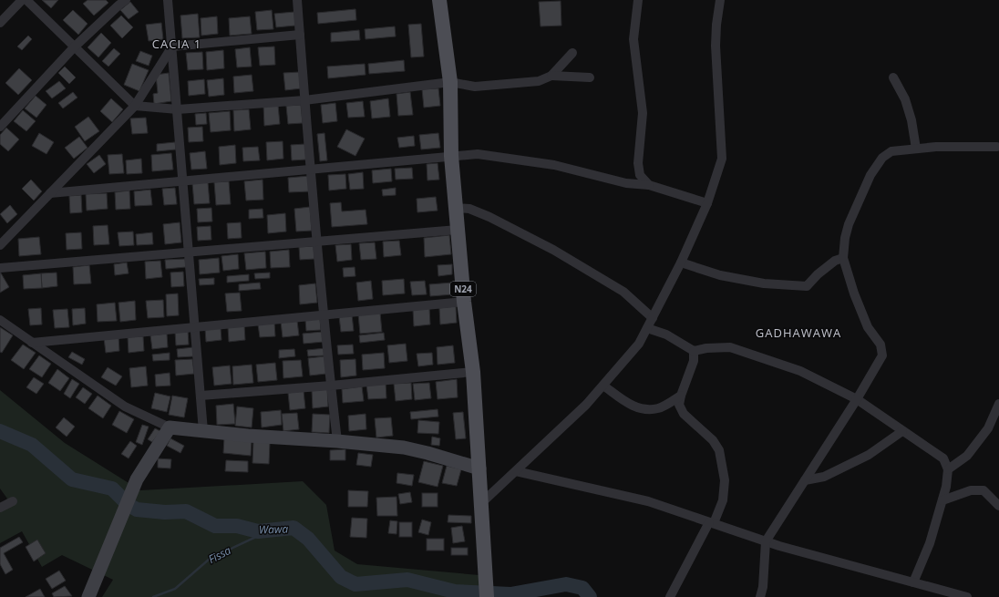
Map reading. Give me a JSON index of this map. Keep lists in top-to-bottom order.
{
  "streets": {
    "main road": ["N24"]
  },
  "districts": ["CACIA 1", "GADHAWAWA"],
  "water": ["Wawa", "Fissa"]
}
